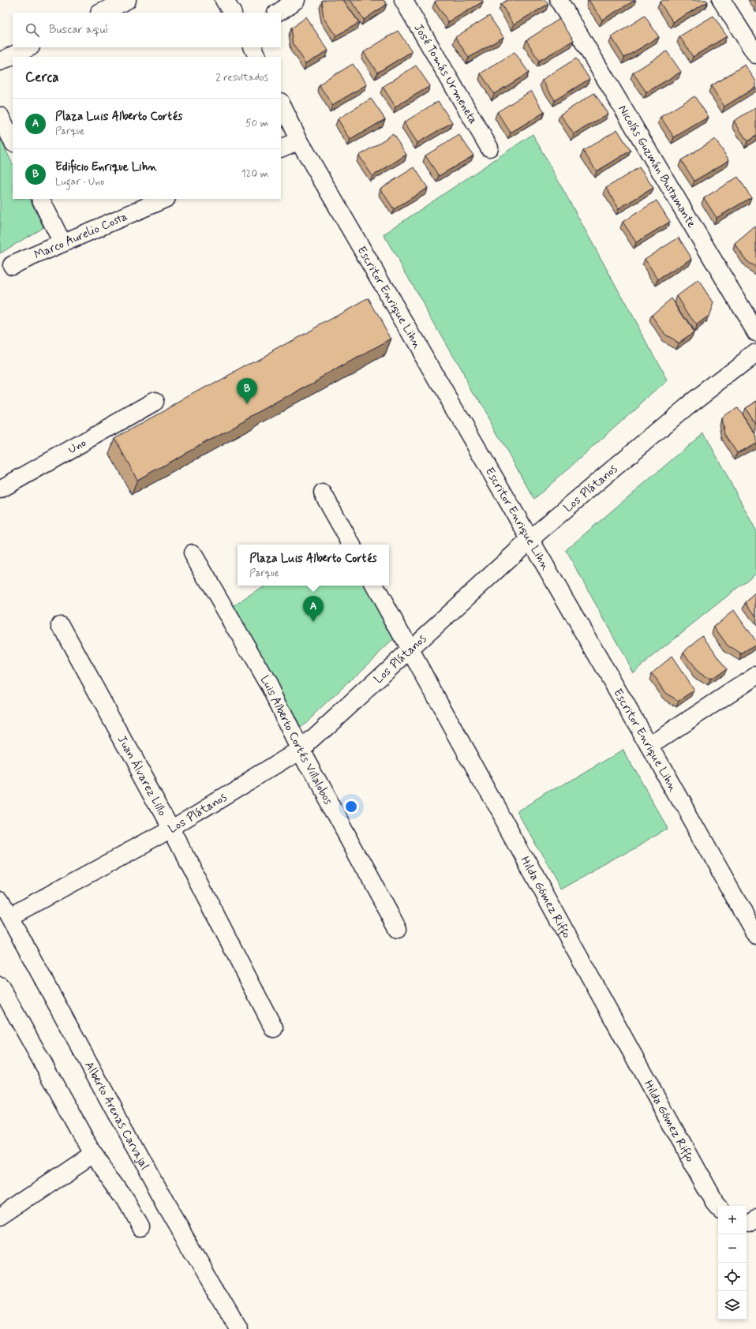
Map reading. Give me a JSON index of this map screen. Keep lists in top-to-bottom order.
{
  "streets": {
    "street": [
      "José Tomás Urmeneta",
      "Nicolás Guzmán Bustamante",
      "Marco Aurelio Costa",
      "Escritor Enrique Lihn",
      "Uno",
      "Los Plátanos",
      "Luis Alberto Cortés Villalobos",
      "Juan Álvarez Lillo",
      "Hilda Gómez Riffo",
      "Alberto Arenas Carvajal"
    ]
  },
  "crossings": [
    ["Escritor Enrique Lihn", "Los Plátanos"],
    ["Los Plátanos", "Luis Alberto Cortés Villalobos"],
    ["Los Plátanos", "Juan Álvarez Lillo"],
    ["Los Plátanos", "Hilda Gómez Riffo"],
    ["Los Plátanos", "Alberto Arenas Carvajal"]
  ],
  "page": {
    "search": "Buscar aquí",
    "heading": ["Cerca", "2 resultados"],
    "list": [
      {
        "mark": "A",
        "name": "Plaza Luis Alberto Cortés",
        "note": "Parque",
        "value": "50 m"
      },
      {
        "mark": "B",
        "name": "Edificio Enrique Lihn",
        "note": "Lugar · Uno",
        "value": "120 m"
      }
    ],
    "pins": ["B", "A"],
    "popup": ["Plaza Luis Alberto Cortés", "Parque"],
    "map_buttons": ["+", "−"]
  }
}
